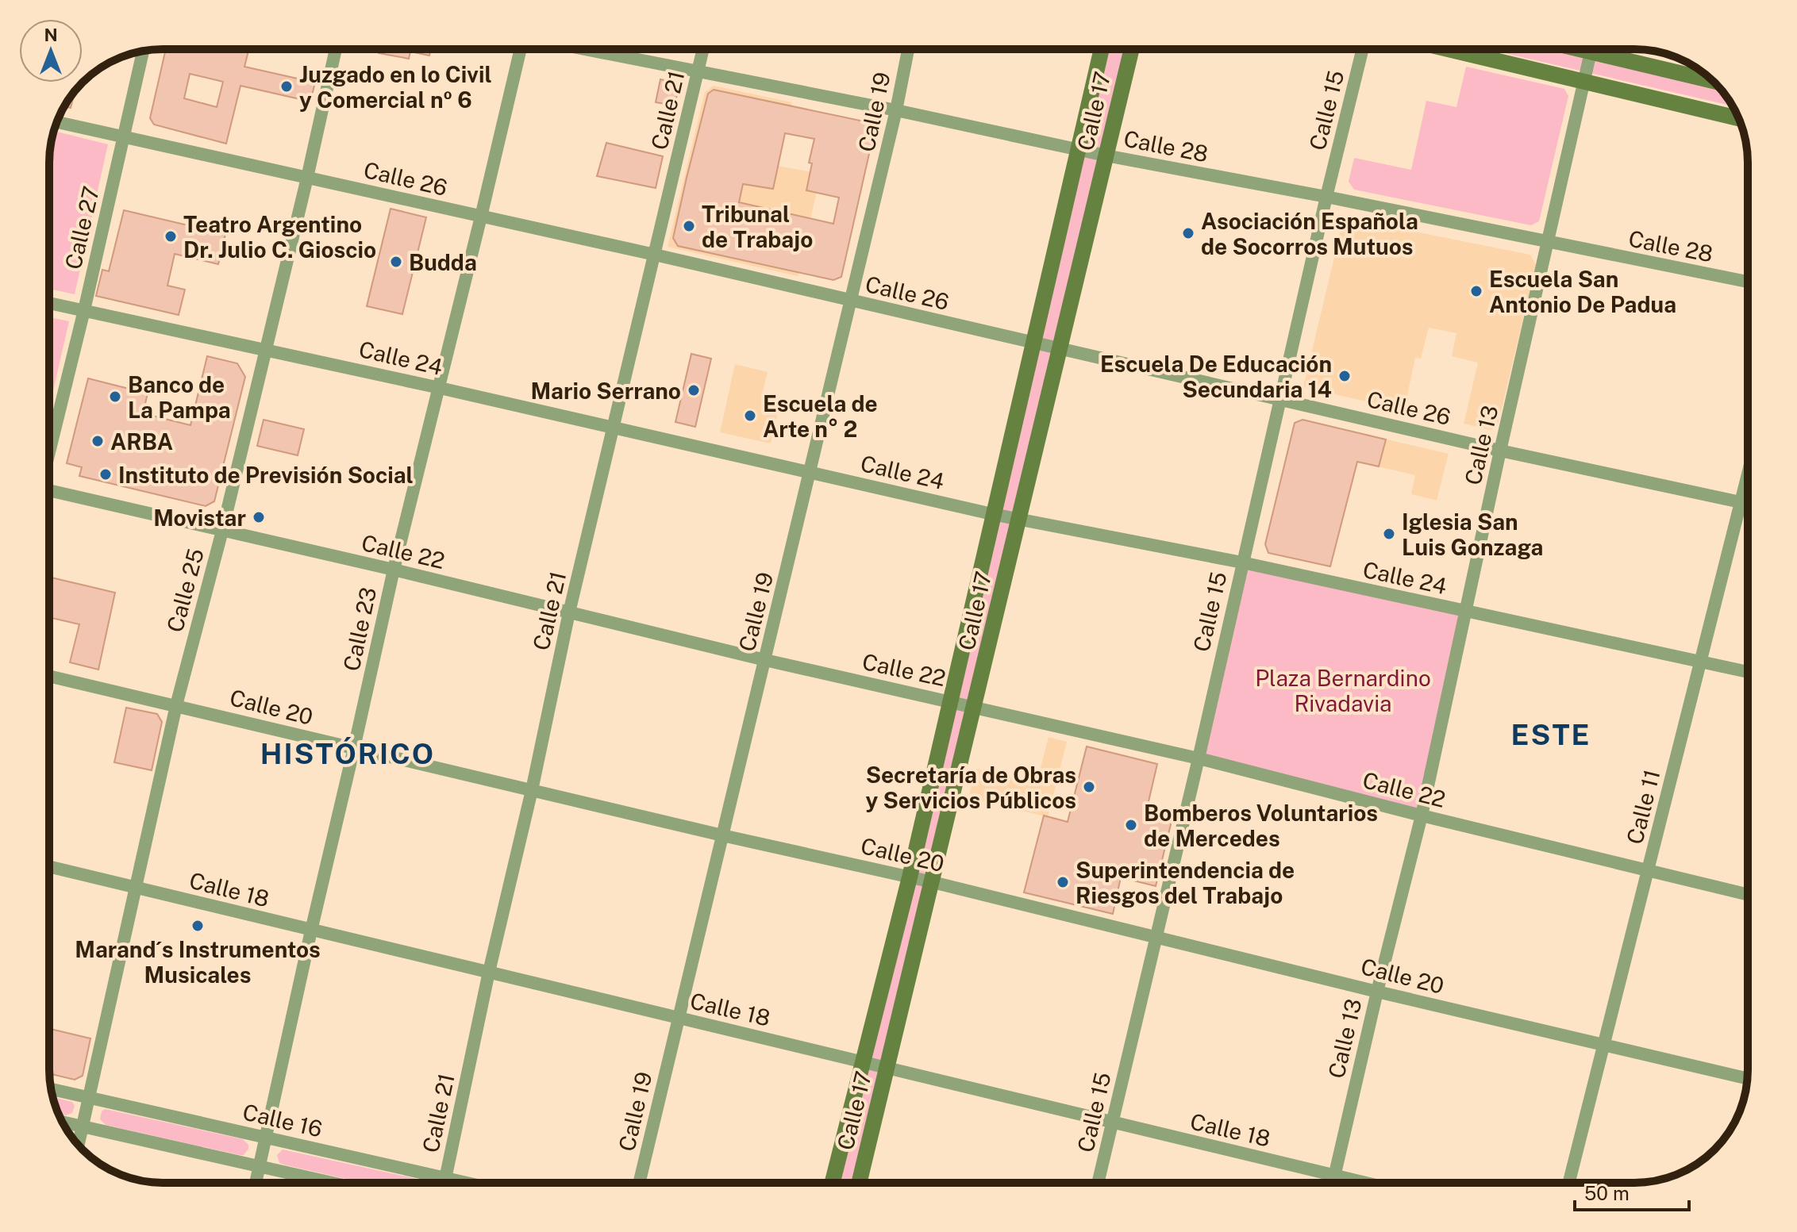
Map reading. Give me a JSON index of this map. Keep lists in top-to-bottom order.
{
  "streets": {
    "main road": ["Calle 17"],
    "street": [
      "Calle 21",
      "Calle 15",
      "Calle 19",
      "Calle 28",
      "Calle 26",
      "Calle 27",
      "Calle 24",
      "Calle 13",
      "Calle 22",
      "Calle 25",
      "Calle 23",
      "Calle 20",
      "Calle 11",
      "Calle 18",
      "Calle 16"
    ]
  },
  "crossings": [
    ["Calle 21", "Calle 28"],
    ["Calle 21", "Calle 26"],
    ["Calle 21", "Calle 24"],
    ["Calle 21", "Calle 22"],
    ["Calle 21", "Calle 20"],
    ["Calle 21", "Calle 18"],
    ["Calle 21", "Calle 16"],
    ["Calle 15", "Calle 28"],
    ["Calle 15", "Calle 26"],
    ["Calle 15", "Calle 24"],
    ["Calle 15", "Calle 22"],
    ["Calle 15", "Calle 20"],
    ["Calle 15", "Calle 18"],
    ["Calle 17", "Calle 28"],
    ["Calle 17", "Calle 26"],
    ["Calle 17", "Calle 24"],
    ["Calle 17", "Calle 22"],
    ["Calle 17", "Calle 20"],
    ["Calle 17", "Calle 18"],
    ["Calle 19", "Calle 28"],
    ["Calle 19", "Calle 26"],
    ["Calle 19", "Calle 24"],
    ["Calle 19", "Calle 22"],
    ["Calle 19", "Calle 20"],
    ["Calle 19", "Calle 18"],
    ["Calle 28", "Calle 13"],
    ["Calle 26", "Calle 27"],
    ["Calle 26", "Calle 13"],
    ["Calle 26", "Calle 25"],
    ["Calle 26", "Calle 23"],
    ["Calle 26", "Calle 11"],
    ["Calle 27", "Calle 24"],
    ["Calle 24", "Calle 13"],
    ["Calle 24", "Calle 25"],
    ["Calle 24", "Calle 23"],
    ["Calle 24", "Calle 11"],
    ["Calle 13", "Calle 22"],
    ["Calle 13", "Calle 20"],
    ["Calle 13", "Calle 18"],
    ["Calle 22", "Calle 25"],
    ["Calle 22", "Calle 23"],
    ["Calle 22", "Calle 11"],
    ["Calle 25", "Calle 20"],
    ["Calle 25", "Calle 18"],
    ["Calle 25", "Calle 16"],
    ["Calle 23", "Calle 20"],
    ["Calle 23", "Calle 18"],
    ["Calle 23", "Calle 16"],
    ["Calle 20", "Calle 11"]
  ],
  "districts": ["ESTE", "HISTÓRICO"],
  "parks": ["Plaza Bernardino Rivadavia"],
  "places": [
    "Juzgado en lo Civil y Comercial nº 6",
    "Tribunal de Trabajo",
    "Asociación Española de Socorros Mutuos",
    "Teatro Argentino Dr. Julio C. Gioscio",
    "Budda",
    "Escuela San Antonio De Padua",
    "Escuela De Educación Secundaria 14",
    "Mario Serrano",
    "Banco de La Pampa",
    "Escuela de Arte n° 2",
    "ARBA",
    "Instituto de Previsión Social",
    "Movistar",
    "Iglesia San Luis Gonzaga",
    "Secretaría de Obras y Servicios Públicos",
    "Bomberos Voluntarios de Mercedes",
    "Superintendencia de Riesgos del Trabajo",
    "Marand´s Instrumentos Musicales"
  ],
  "scale_bar": "50 m",
  "north": "top"
}
